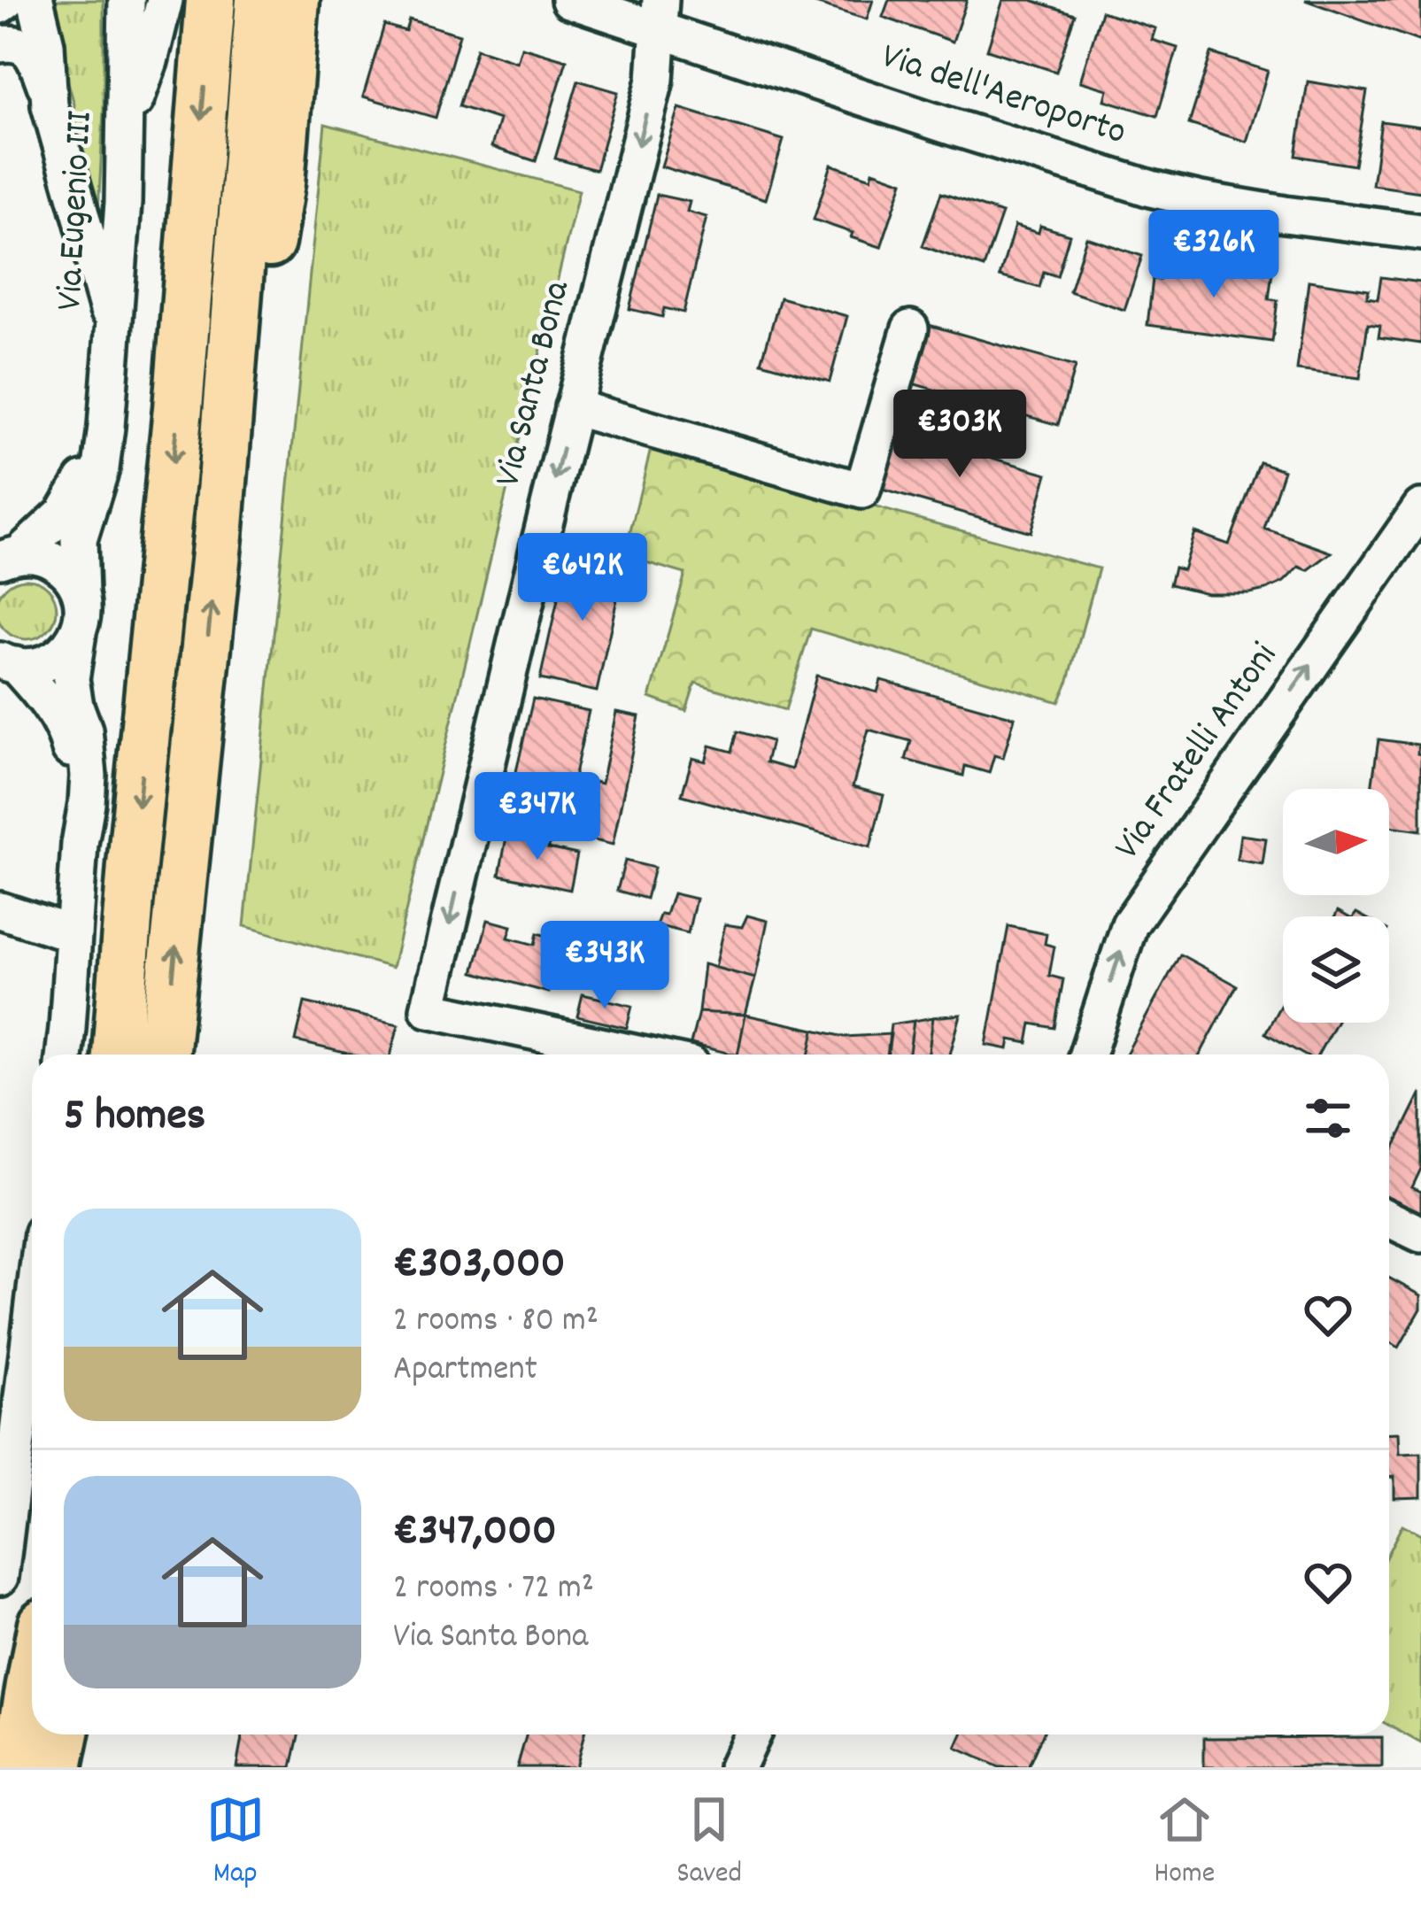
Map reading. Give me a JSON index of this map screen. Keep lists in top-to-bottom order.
{
  "streets": {
    "street": [
      "Via dell'Aeroporto",
      "Via Eugenio III",
      "Via Santa Bona",
      "Via Fratelli Antoni"
    ]
  },
  "crossings": [
    ["Via dell'Aeroporto", "Via Santa Bona"]
  ],
  "one_way": ["Via Santa Bona", "Via Fratelli Antoni"],
  "north": "right",
  "page": {
    "price": [
      "€326K",
      "€303K",
      "€642K",
      "€347K",
      "€343K"
    ],
    "heading": "5 homes",
    "list": [
      {
        "name": "€303,000",
        "note": "2 rooms · 80 m² · Apartment"
      },
      {
        "name": "€347,000",
        "note": "2 rooms · 72 m² · Via Santa Bona"
      }
    ],
    "tabs": ["Map", "Saved", "Home"]
  }
}
